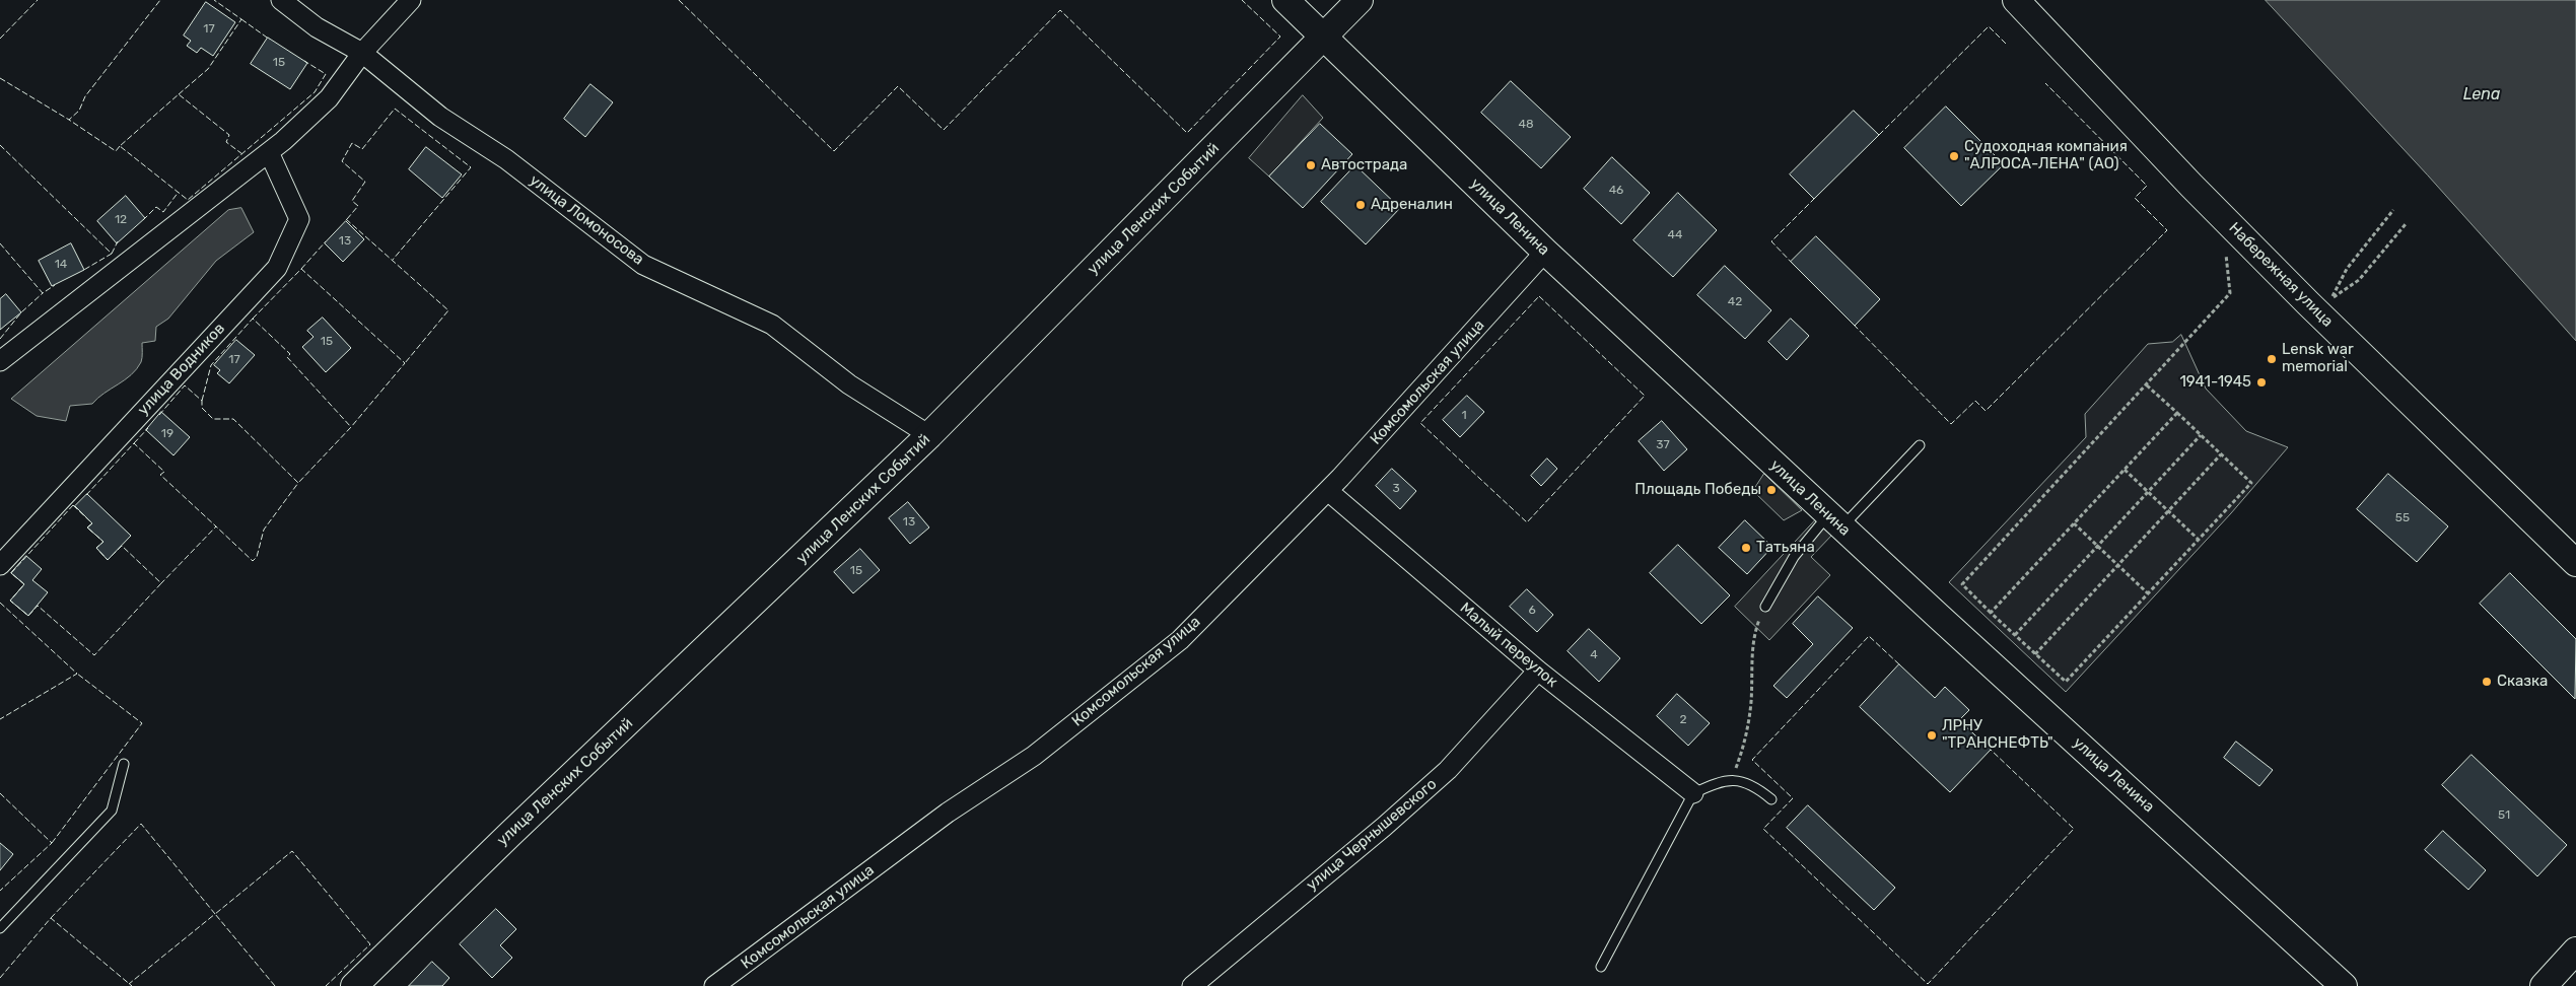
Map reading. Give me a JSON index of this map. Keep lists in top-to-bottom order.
{
  "streets": {
    "street": [
      "улица Ленских Событий",
      "улица Ленина",
      "улица Ломоносова",
      "Набережная улица",
      "улица Водников",
      "Комсомольская улица",
      "Малый переулок",
      "улица Чернышевского"
    ]
  },
  "crossings": [
    ["улица Ленских Событий", "улица Ленина"],
    ["улица Ленских Событий", "улица Ломоносова"],
    ["улица Ленина", "Комсомольская улица"],
    ["Комсомольская улица", "Малый переулок"],
    ["Малый переулок", "улица Чернышевского"]
  ],
  "water": ["Lena"],
  "places": [
    "Судоходная компания \"АЛРОСА-ЛЕНА\" (АО)",
    "Автострада",
    "Адреналин",
    "Lensk war memorial",
    "1941-1945",
    "Площадь Победы",
    "Татьяна",
    "Сказка",
    "ЛРНУ \"ТРАНСНЕФТЬ\""
  ],
  "house_numbers": [
    "17",
    "15",
    "48",
    "46",
    "12",
    "44",
    "13",
    "14",
    "42",
    "15",
    "17",
    "1",
    "19",
    "37",
    "3",
    "55",
    "13",
    "15",
    "6",
    "4",
    "2",
    "51"
  ]
}
